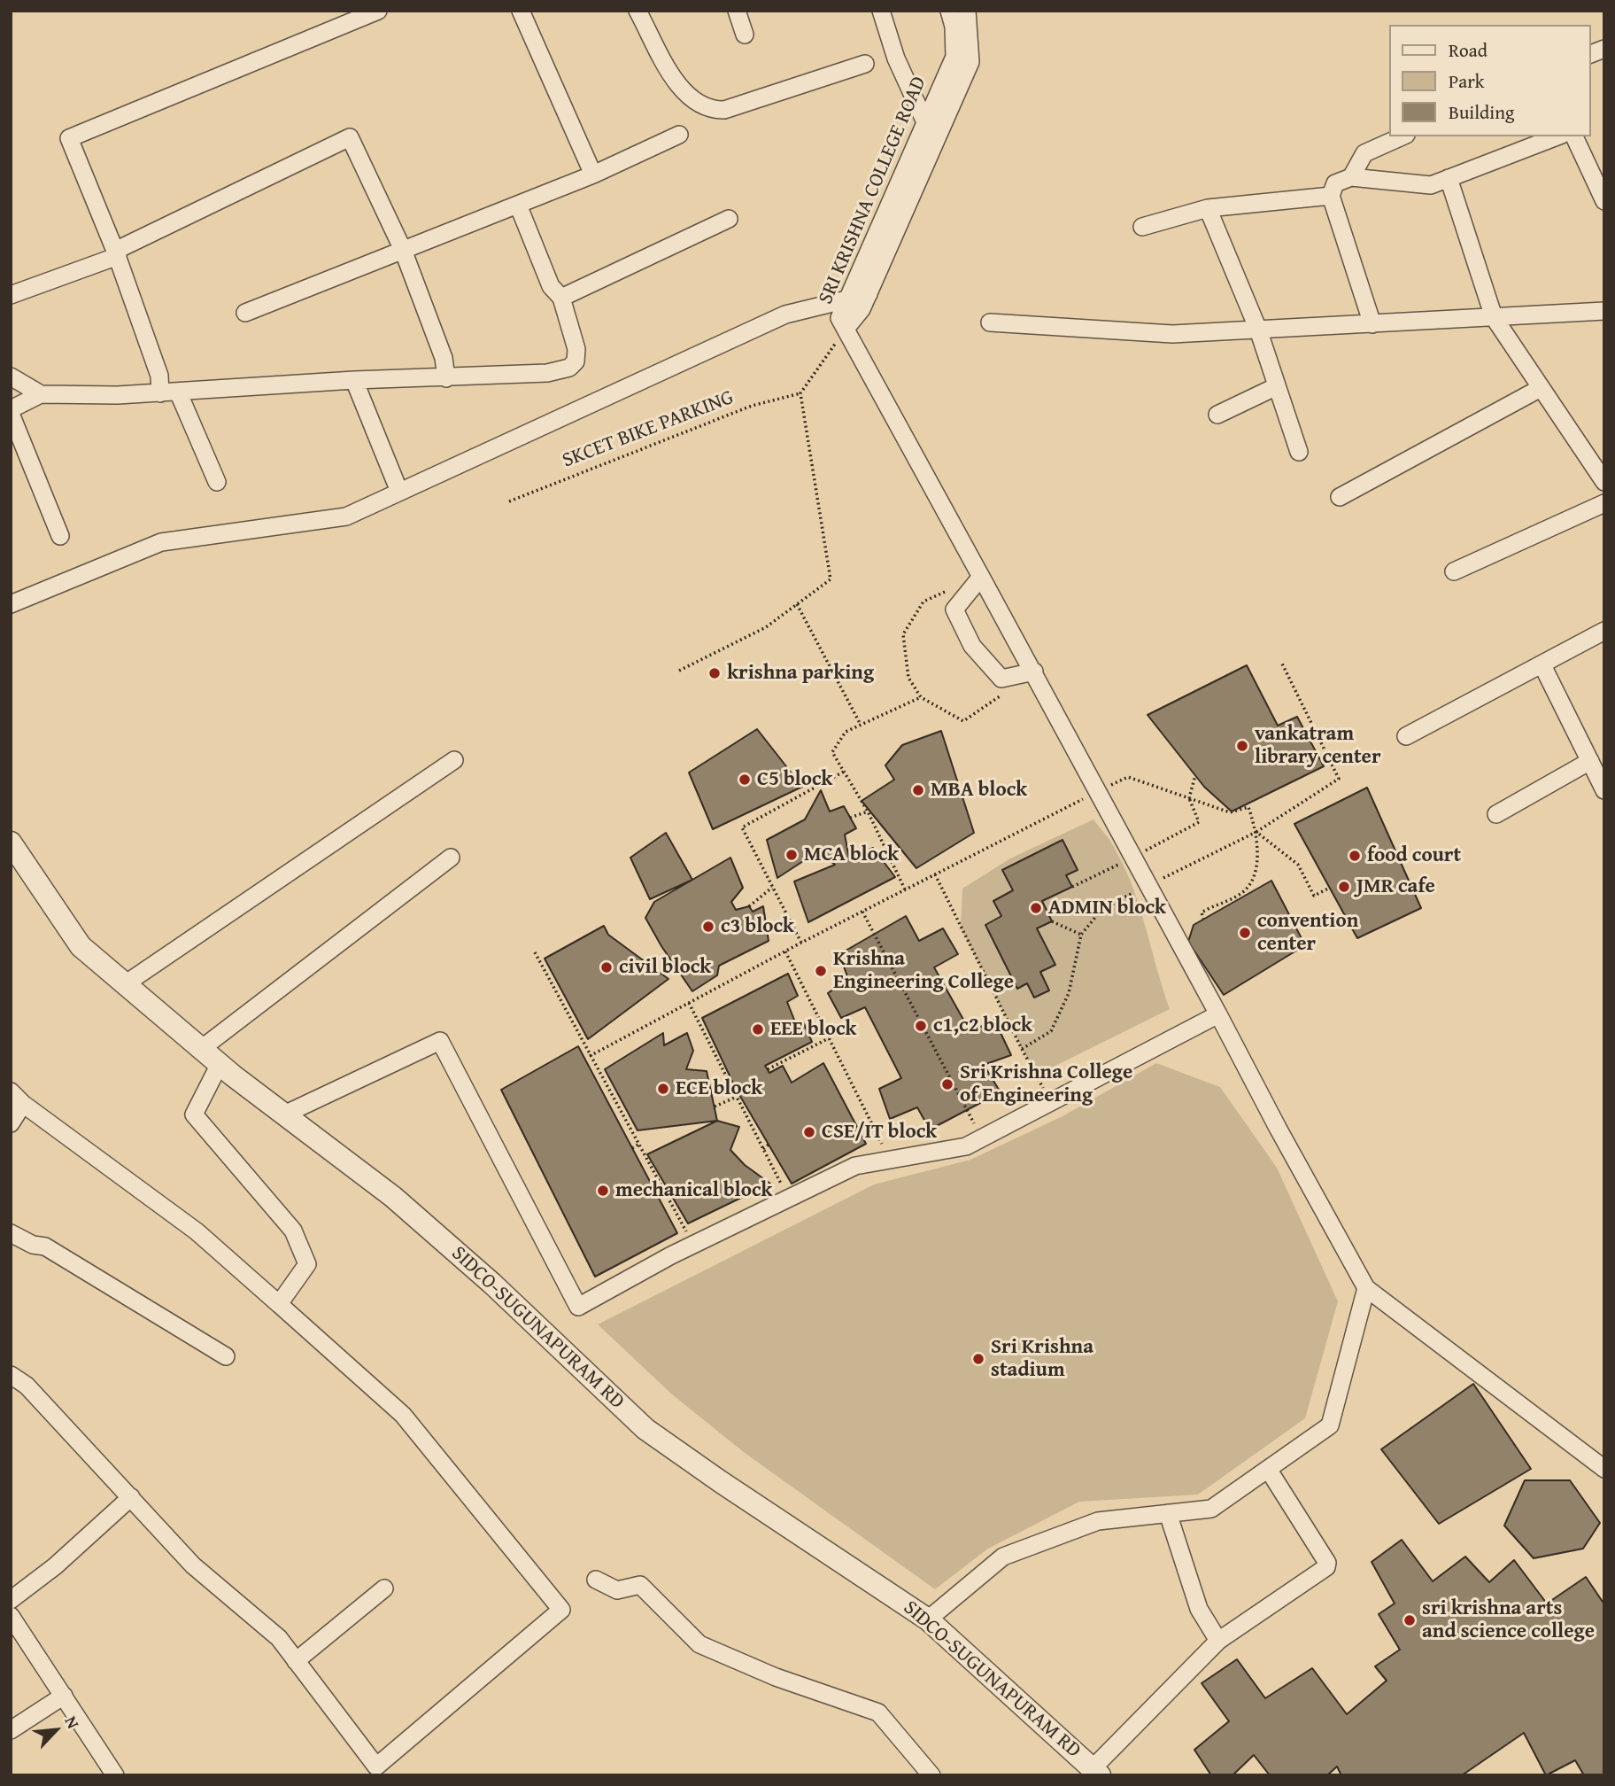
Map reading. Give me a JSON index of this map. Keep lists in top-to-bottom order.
{
  "streets": {
    "street": ["SRI KRISHNA COLLEGE ROAD", "SIDCO-SUGUNAPURAM RD"],
    "path": ["SKCET BIKE PARKING"]
  },
  "places": [
    "krishna parking",
    "vankatram library center",
    "C5 block",
    "MBA block",
    "MCA block",
    "food court",
    "JMR cafe",
    "ADMIN block",
    "c3 block",
    "convention center",
    "civil block",
    "Krishna Engineering College",
    "c1,c2 block",
    "EEE block",
    "Sri Krishna College of Engineering",
    "ECE block",
    "CSE/IT block",
    "mechanical block",
    "Sri Krishna stadium",
    "sri krishna arts and science college"
  ],
  "legend": ["Road", "Park", "Building"],
  "north": "top right"
}
